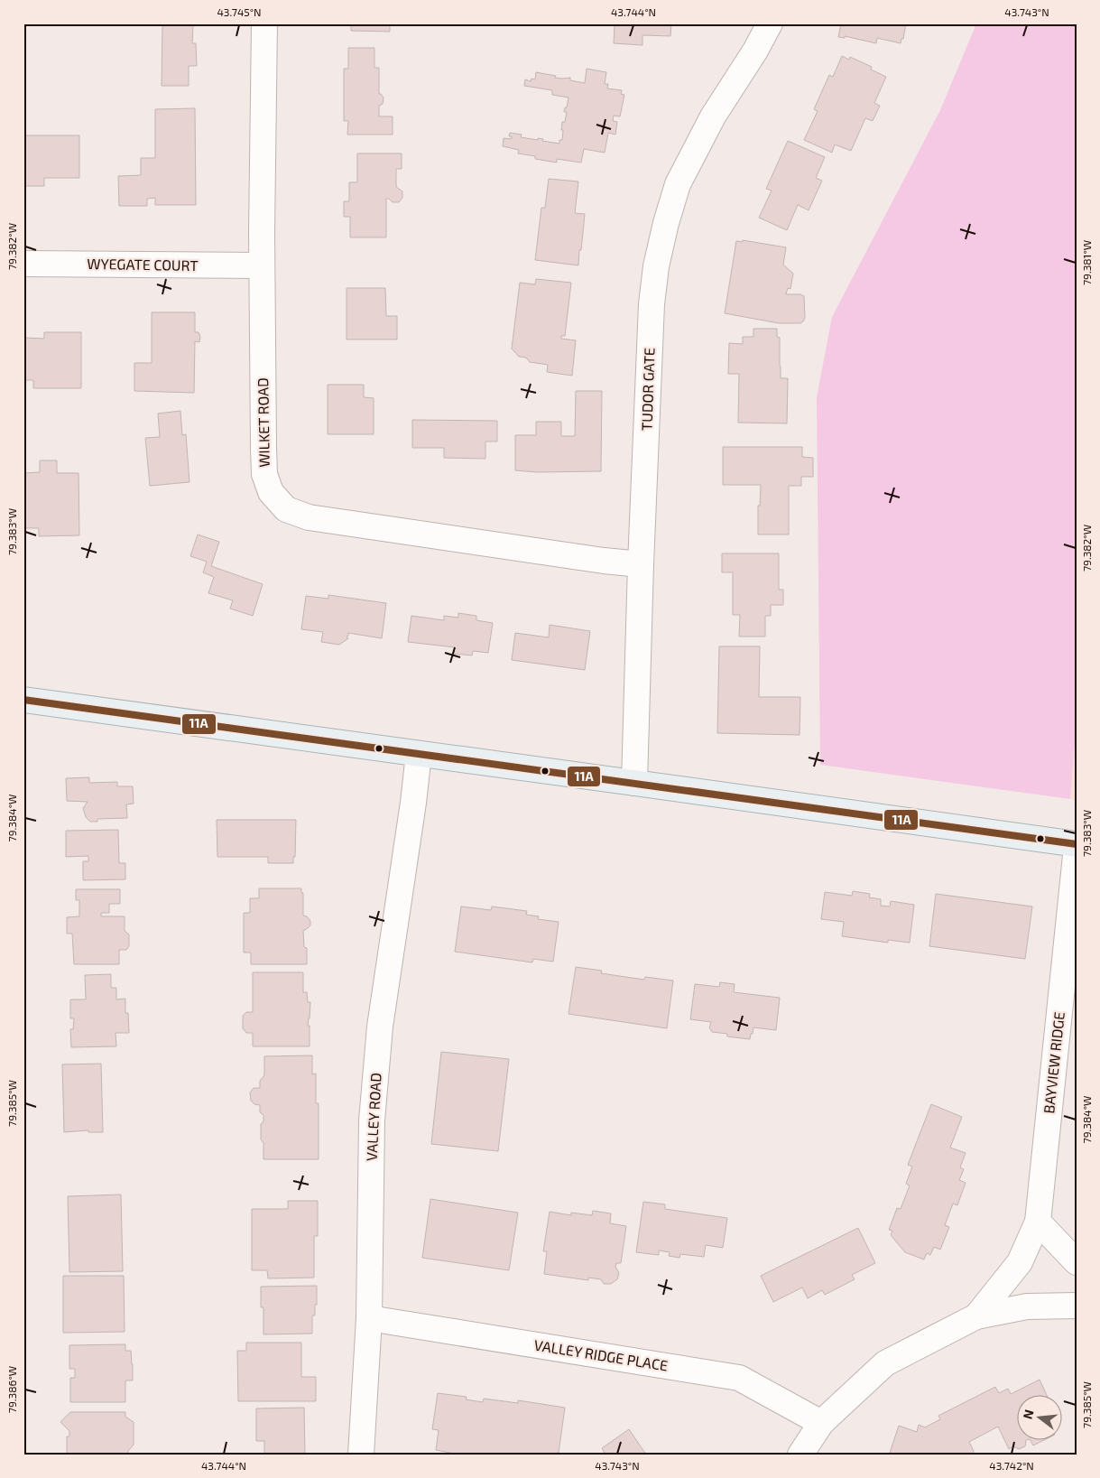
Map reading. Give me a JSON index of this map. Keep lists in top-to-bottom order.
{
  "streets": {
    "street": [
      "WYEGATE COURT",
      "TUDOR GATE",
      "WILKET ROAD",
      "BAYVIEW RIDGE",
      "VALLEY ROAD",
      "VALLEY RIDGE PLACE"
    ]
  },
  "crossings": [
    ["WYEGATE COURT", "WILKET ROAD"],
    ["TUDOR GATE", "WILKET ROAD"],
    ["VALLEY ROAD", "VALLEY RIDGE PLACE"]
  ],
  "lines": ["transit line 11A"],
  "north": "left",
  "coordinates": [
    "43.745°N",
    "43.744°N",
    "43.743°N",
    "79.382°W",
    "79.381°W",
    "79.383°W",
    "79.384°W",
    "79.385°W",
    "79.386°W",
    "43.742°N"
  ]
}
